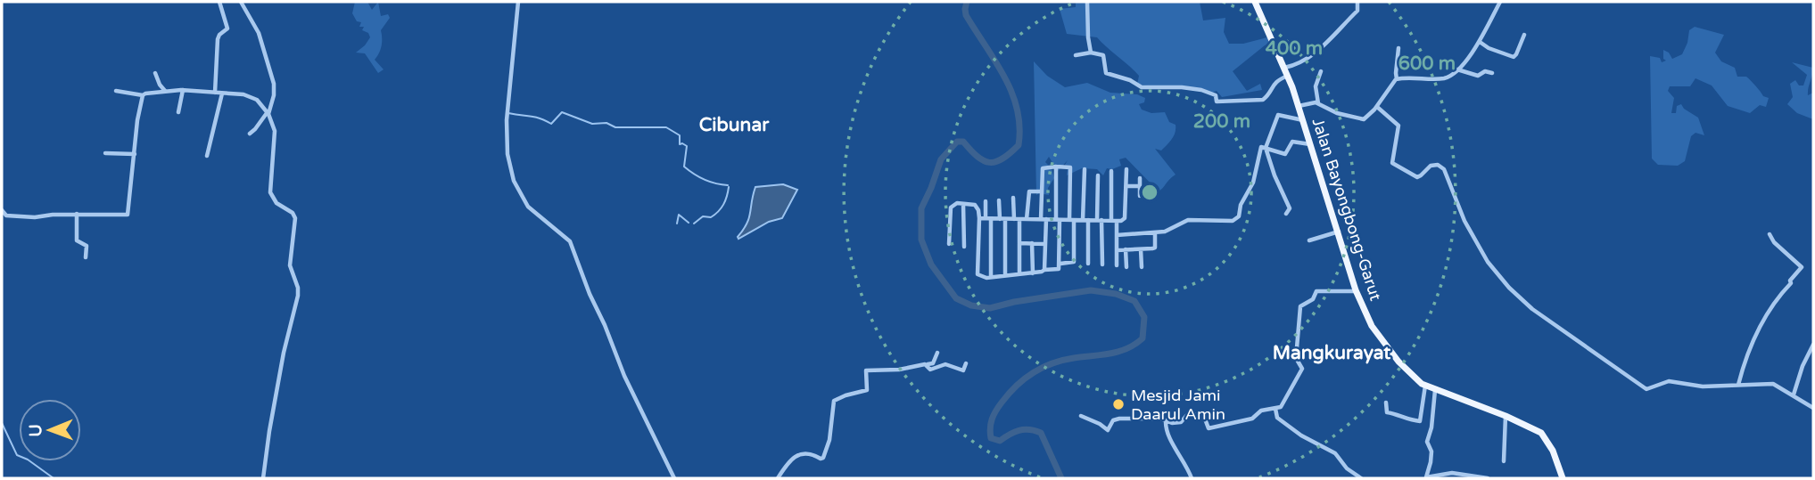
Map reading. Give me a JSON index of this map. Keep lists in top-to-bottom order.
{
  "streets": {
    "main road": ["Jalan Bayongbong-Garut"]
  },
  "districts": ["Cibunar", "Mangkurayat"],
  "places": ["Mesjid Jami Daarul Amin"],
  "north": "left",
  "rings": ["400 m", "600 m", "200 m"]
}
